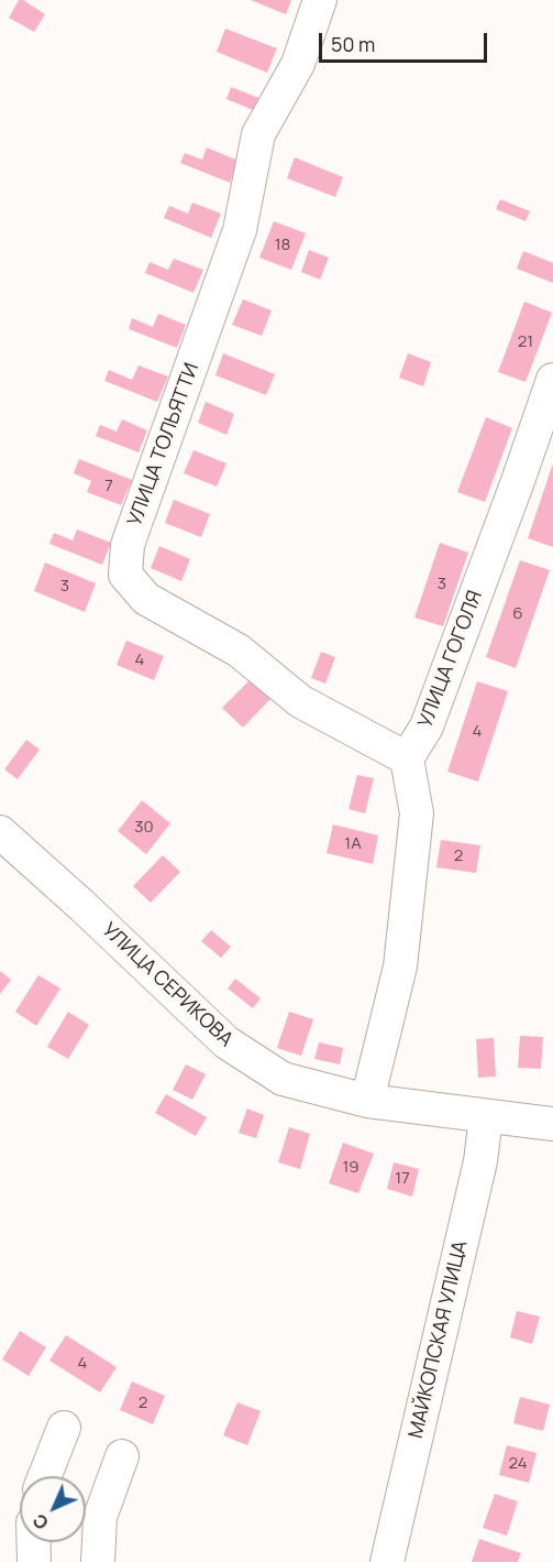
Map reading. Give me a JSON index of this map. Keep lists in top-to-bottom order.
{
  "streets": {
    "street": [
      "УЛИЦА ТОЛЬЯТТИ",
      "УЛИЦА ГОГОЛЯ",
      "УЛИЦА СЕРИКОВА",
      "МАЙКОПСКАЯ УЛИЦА"
    ]
  },
  "crossings": [
    ["УЛИЦА ТОЛЬЯТТИ", "УЛИЦА ГОГОЛЯ"],
    ["УЛИЦА СЕРИКОВА", "МАЙКОПСКАЯ УЛИЦА"]
  ],
  "house_numbers": [
    "18",
    "21",
    "7",
    "3",
    "3",
    "6",
    "4",
    "4",
    "30",
    "1А",
    "2",
    "19",
    "17",
    "4",
    "2",
    "24"
  ],
  "scale_bar": "50 m",
  "north": "bottom left"
}
